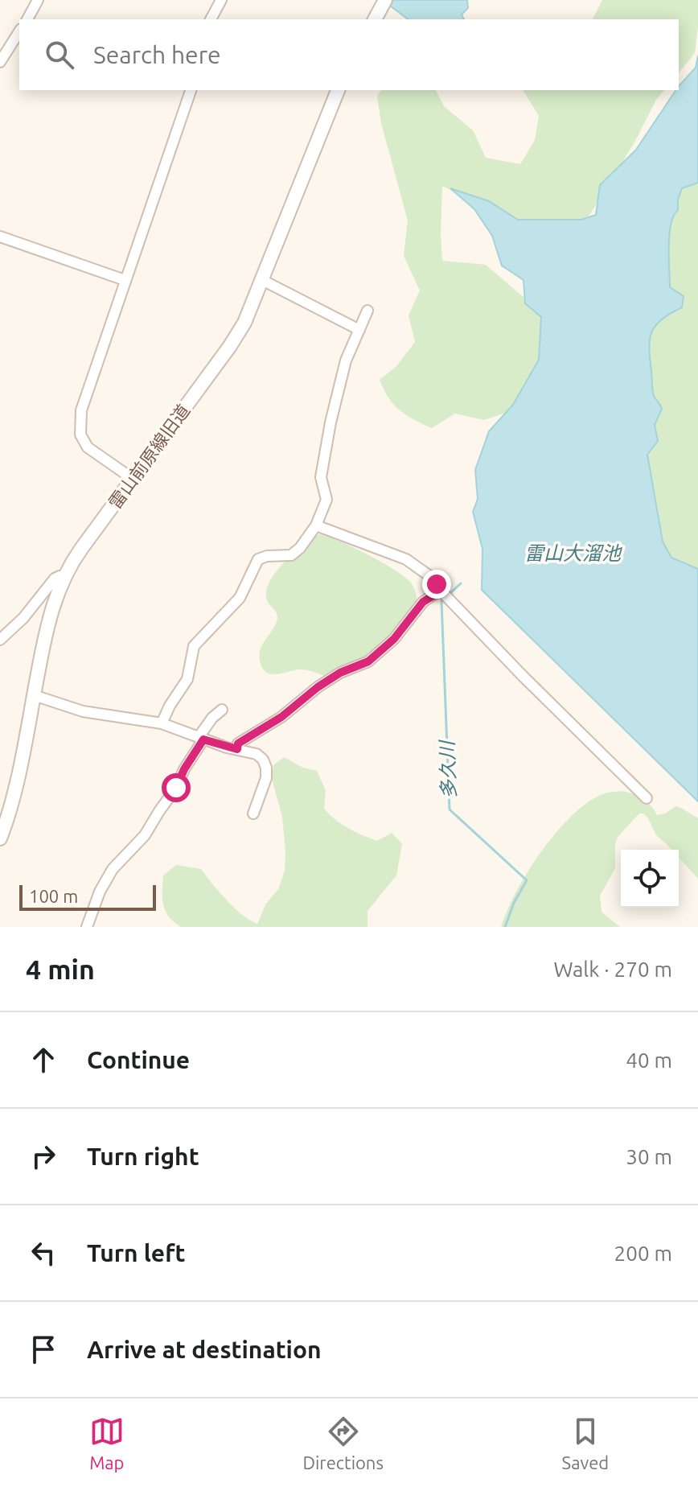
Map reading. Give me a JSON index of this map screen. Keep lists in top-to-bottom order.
{
  "streets": {
    "street": ["雷山前原線旧道"]
  },
  "water": ["雷山大溜池", "多久川"],
  "scale_bar": "100 m",
  "page": {
    "search": "Search here",
    "scale": "100 m",
    "heading": ["4 min", "Walk · 270 m"],
    "list": [
      ["Continue", "40 m"],
      ["Turn right", "30 m"],
      ["Turn left", "200 m"],
      "Arrive at destination"
    ],
    "nav": ["Map", "Directions", "Saved"]
  }
}
